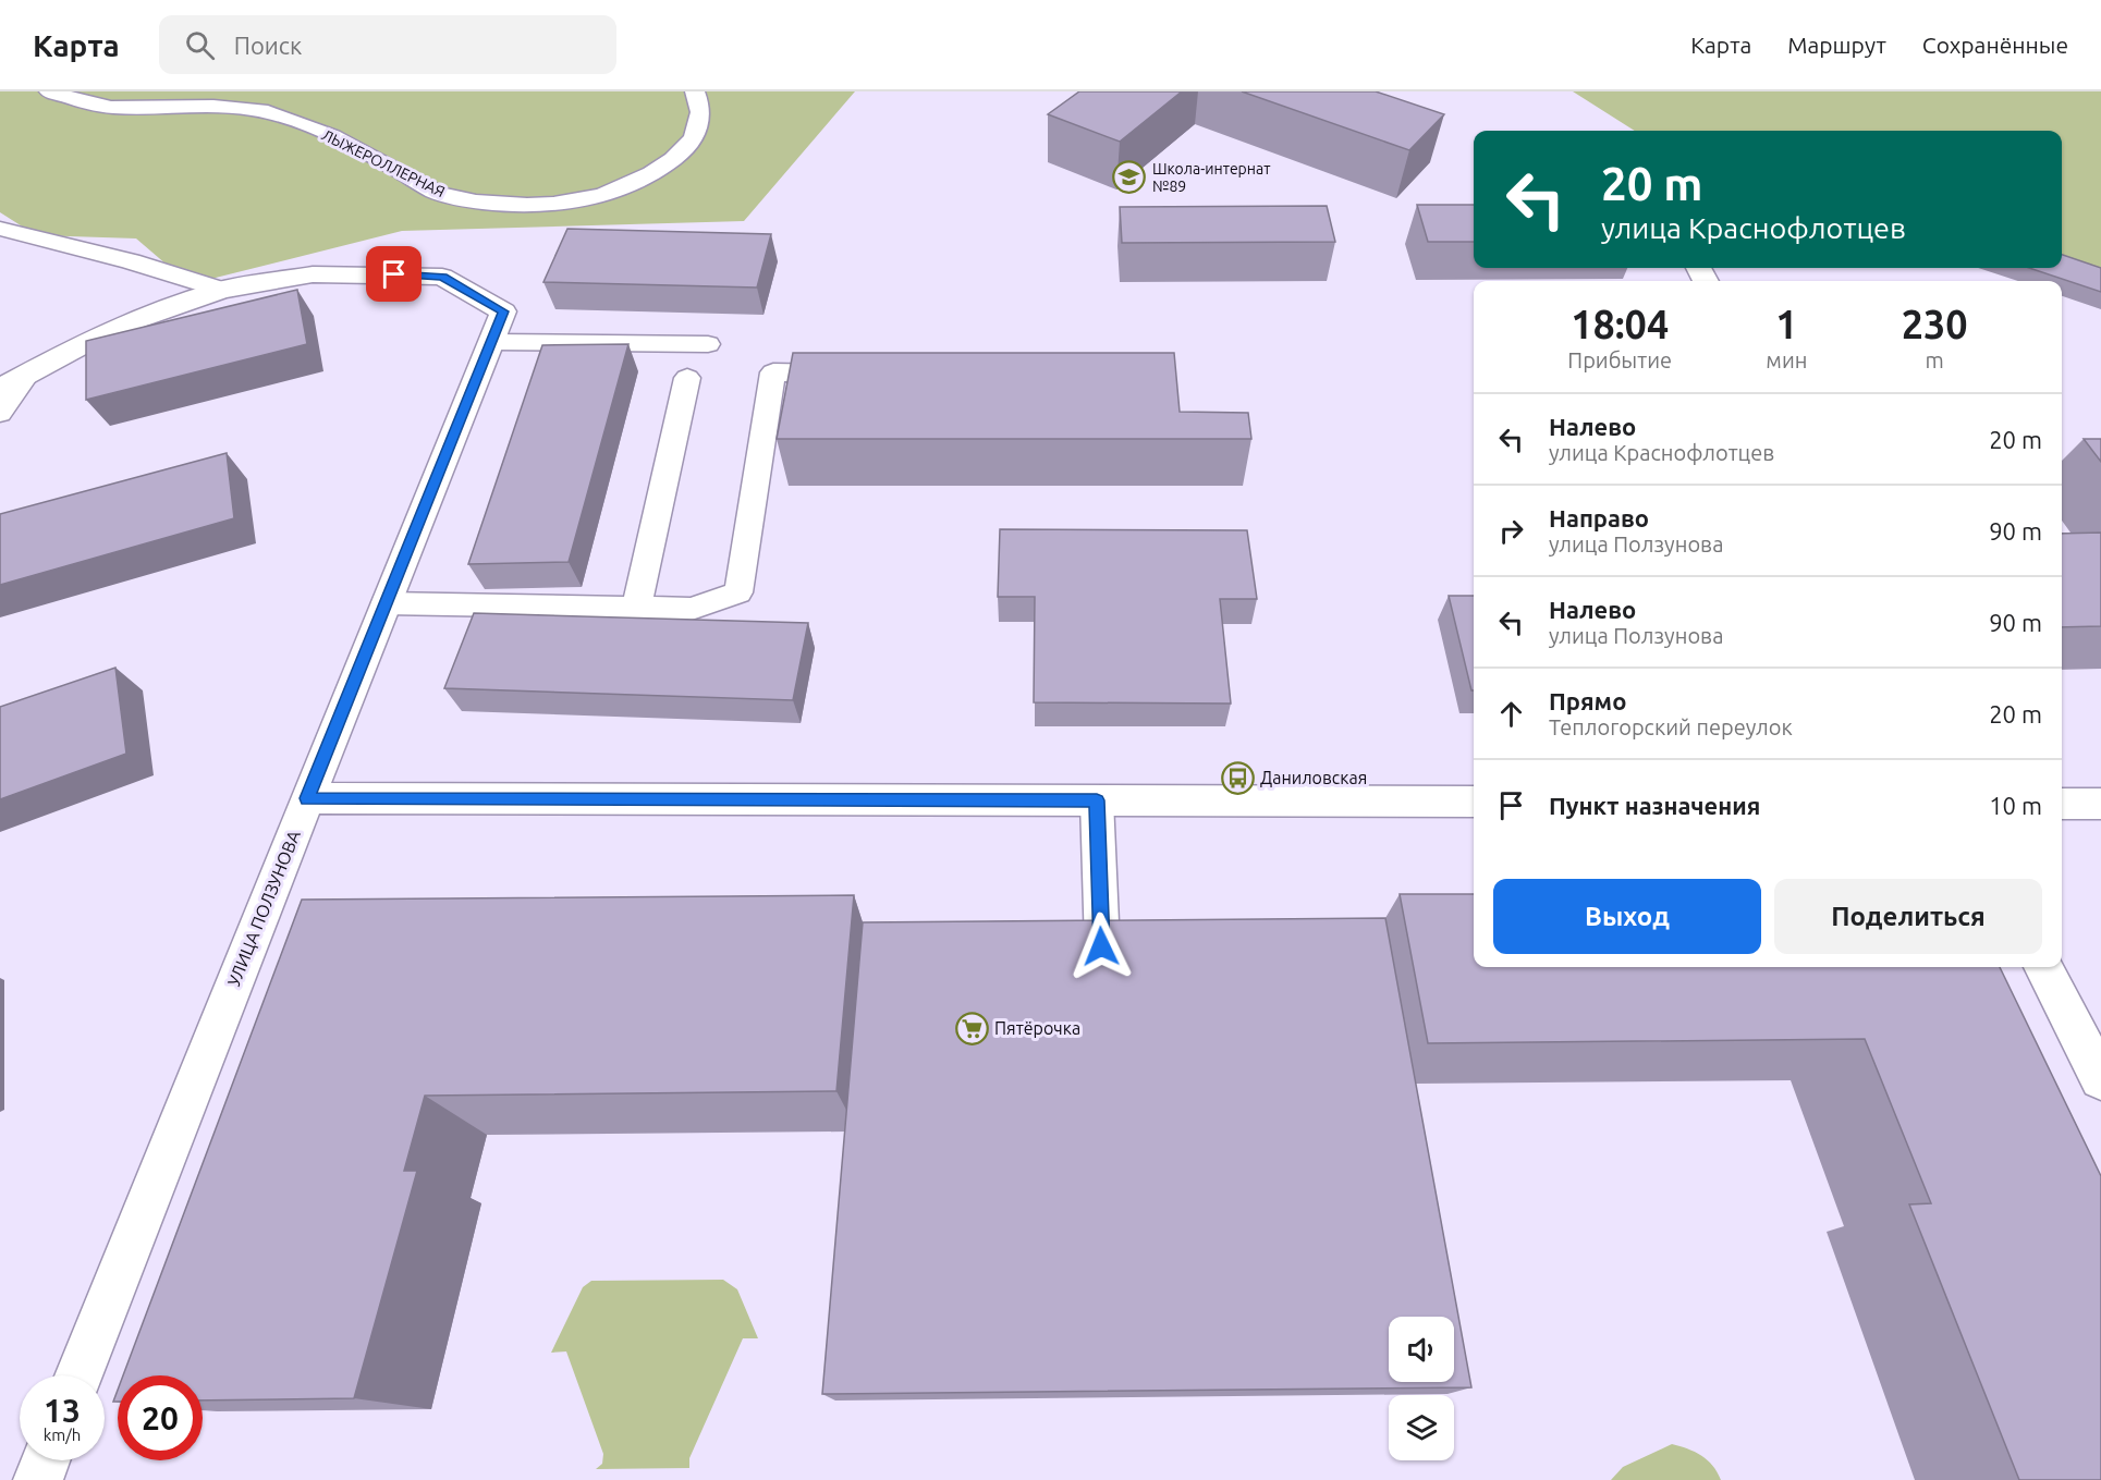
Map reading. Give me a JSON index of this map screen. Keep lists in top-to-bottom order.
{
  "streets": {
    "street": ["УЛИЦА ПОЛЗУНОВА"],
    "lane": ["ЛЫЖЕРОЛЛЕРНАЯ"]
  },
  "places": {
    "school or university": ["Школа-интернат №89"],
    "bus stop": ["Даниловская"],
    "supermarket": ["Пятёрочка"]
  },
  "page": {
    "header": "Карта",
    "search": "Поиск",
    "nav": ["Карта", "Маршрут", "Сохранённые"],
    "turn": ["20 m", "улица Краснофлотцев"],
    "eta": [
      "18:04",
      "Прибытие",
      "1",
      "мин",
      "230",
      "m"
    ],
    "list": [
      {
        "name": "Налево",
        "note": "улица Краснофлотцев",
        "value": "20 m"
      },
      {
        "name": "Направо",
        "note": "улица Ползунова",
        "value": "90 m"
      },
      {
        "name": "Налево",
        "note": "улица Ползунова",
        "value": "90 m"
      },
      {
        "name": "Прямо",
        "note": "Теплогорский переулок",
        "value": "20 m"
      },
      {
        "name": "Пункт назначения",
        "value": "10 m"
      }
    ],
    "buttons": ["Выход", "Поделиться"],
    "speed": "13 km/h",
    "limit": "20"
  }
}
